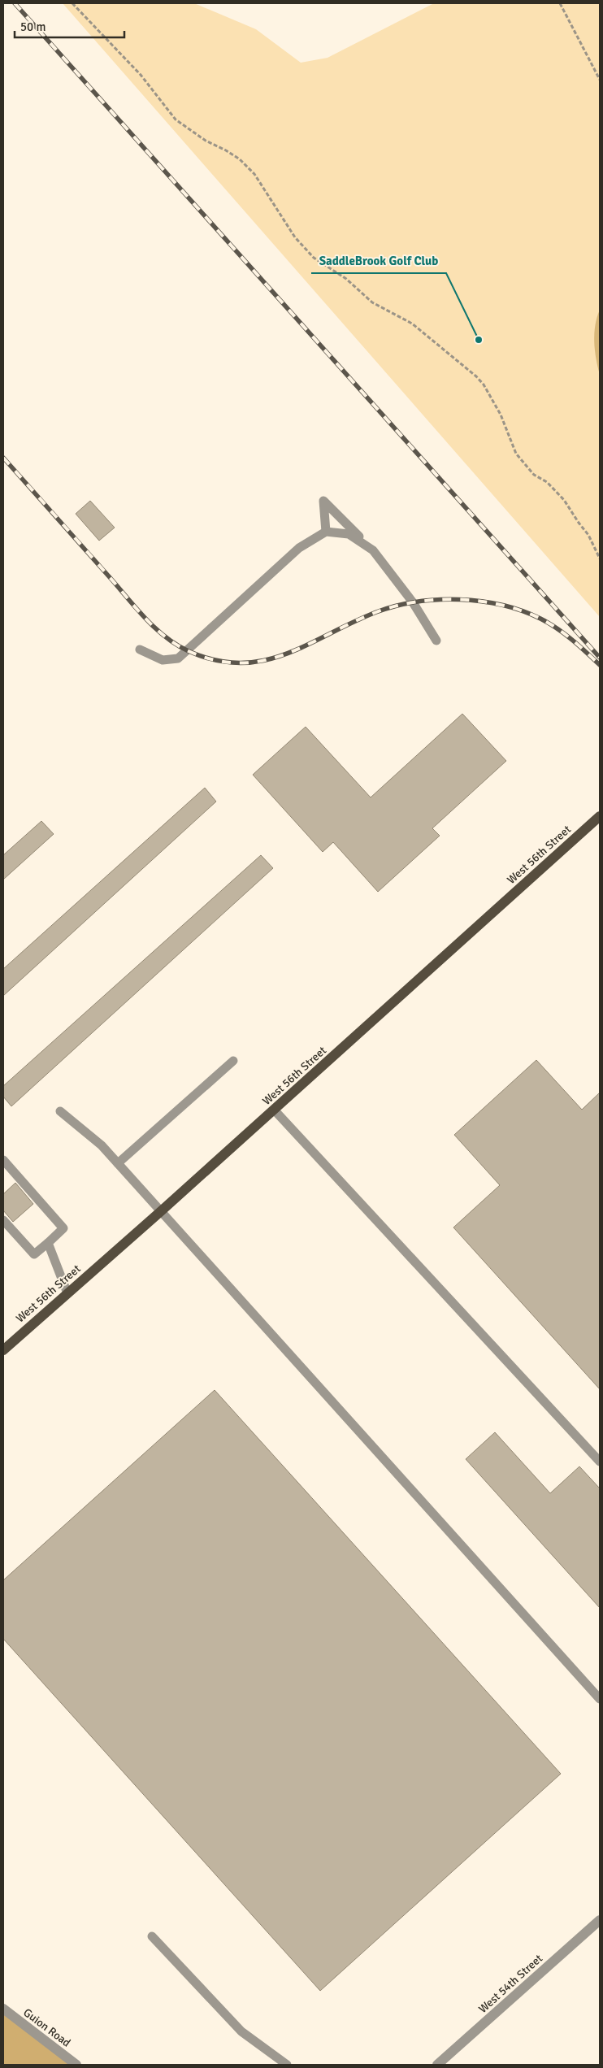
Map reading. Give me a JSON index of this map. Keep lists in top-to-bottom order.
{
  "streets": {
    "main road": ["West 56th Street"],
    "street": ["West 54th Street", "Guion Road"]
  },
  "places": ["SaddleBrook Golf Club"],
  "scale_bar": "50 m"
}
